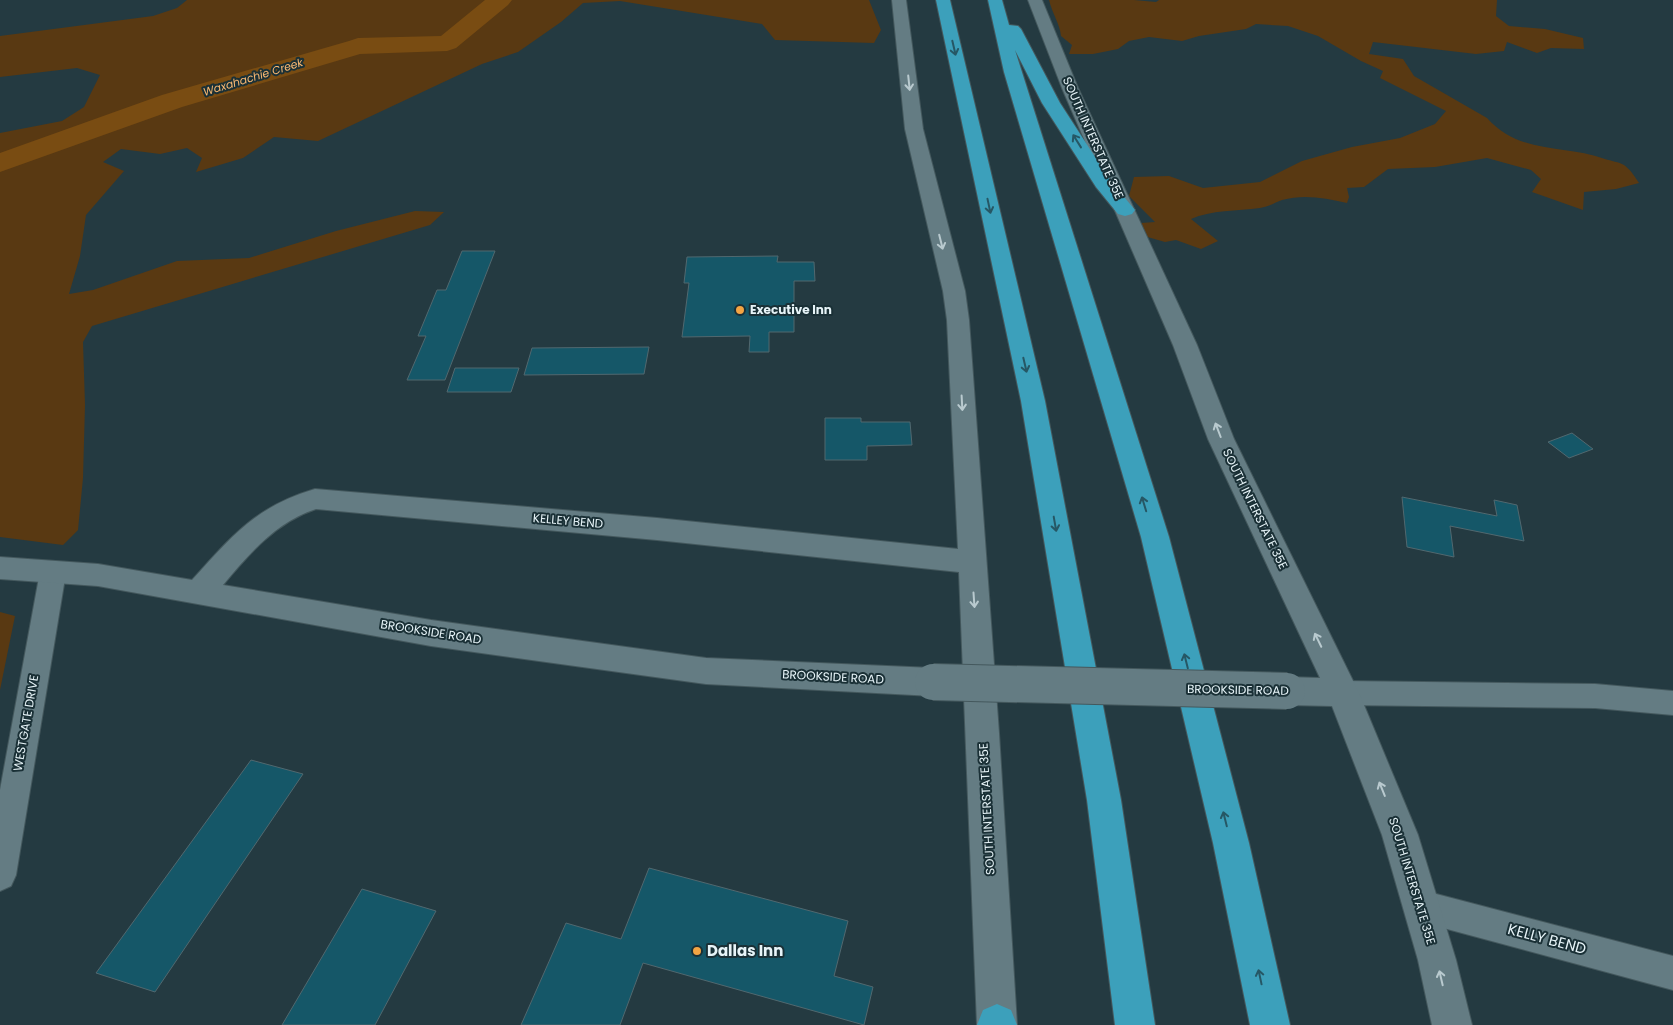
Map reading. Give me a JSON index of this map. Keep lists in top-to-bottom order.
{
  "streets": {
    "main road": ["SOUTH INTERSTATE 35E", "KELLEY BEND", "BROOKSIDE ROAD"],
    "street": ["WESTGATE DRIVE", "KELLY BEND"]
  },
  "crossings": [
    ["SOUTH INTERSTATE 35E", "KELLEY BEND"],
    ["SOUTH INTERSTATE 35E", "BROOKSIDE ROAD"],
    ["SOUTH INTERSTATE 35E", "KELLY BEND"],
    ["KELLEY BEND", "BROOKSIDE ROAD"],
    ["BROOKSIDE ROAD", "WESTGATE DRIVE"]
  ],
  "water": ["Waxahachie Creek"],
  "places": ["Executive Inn", "Dallas Inn"]
}
